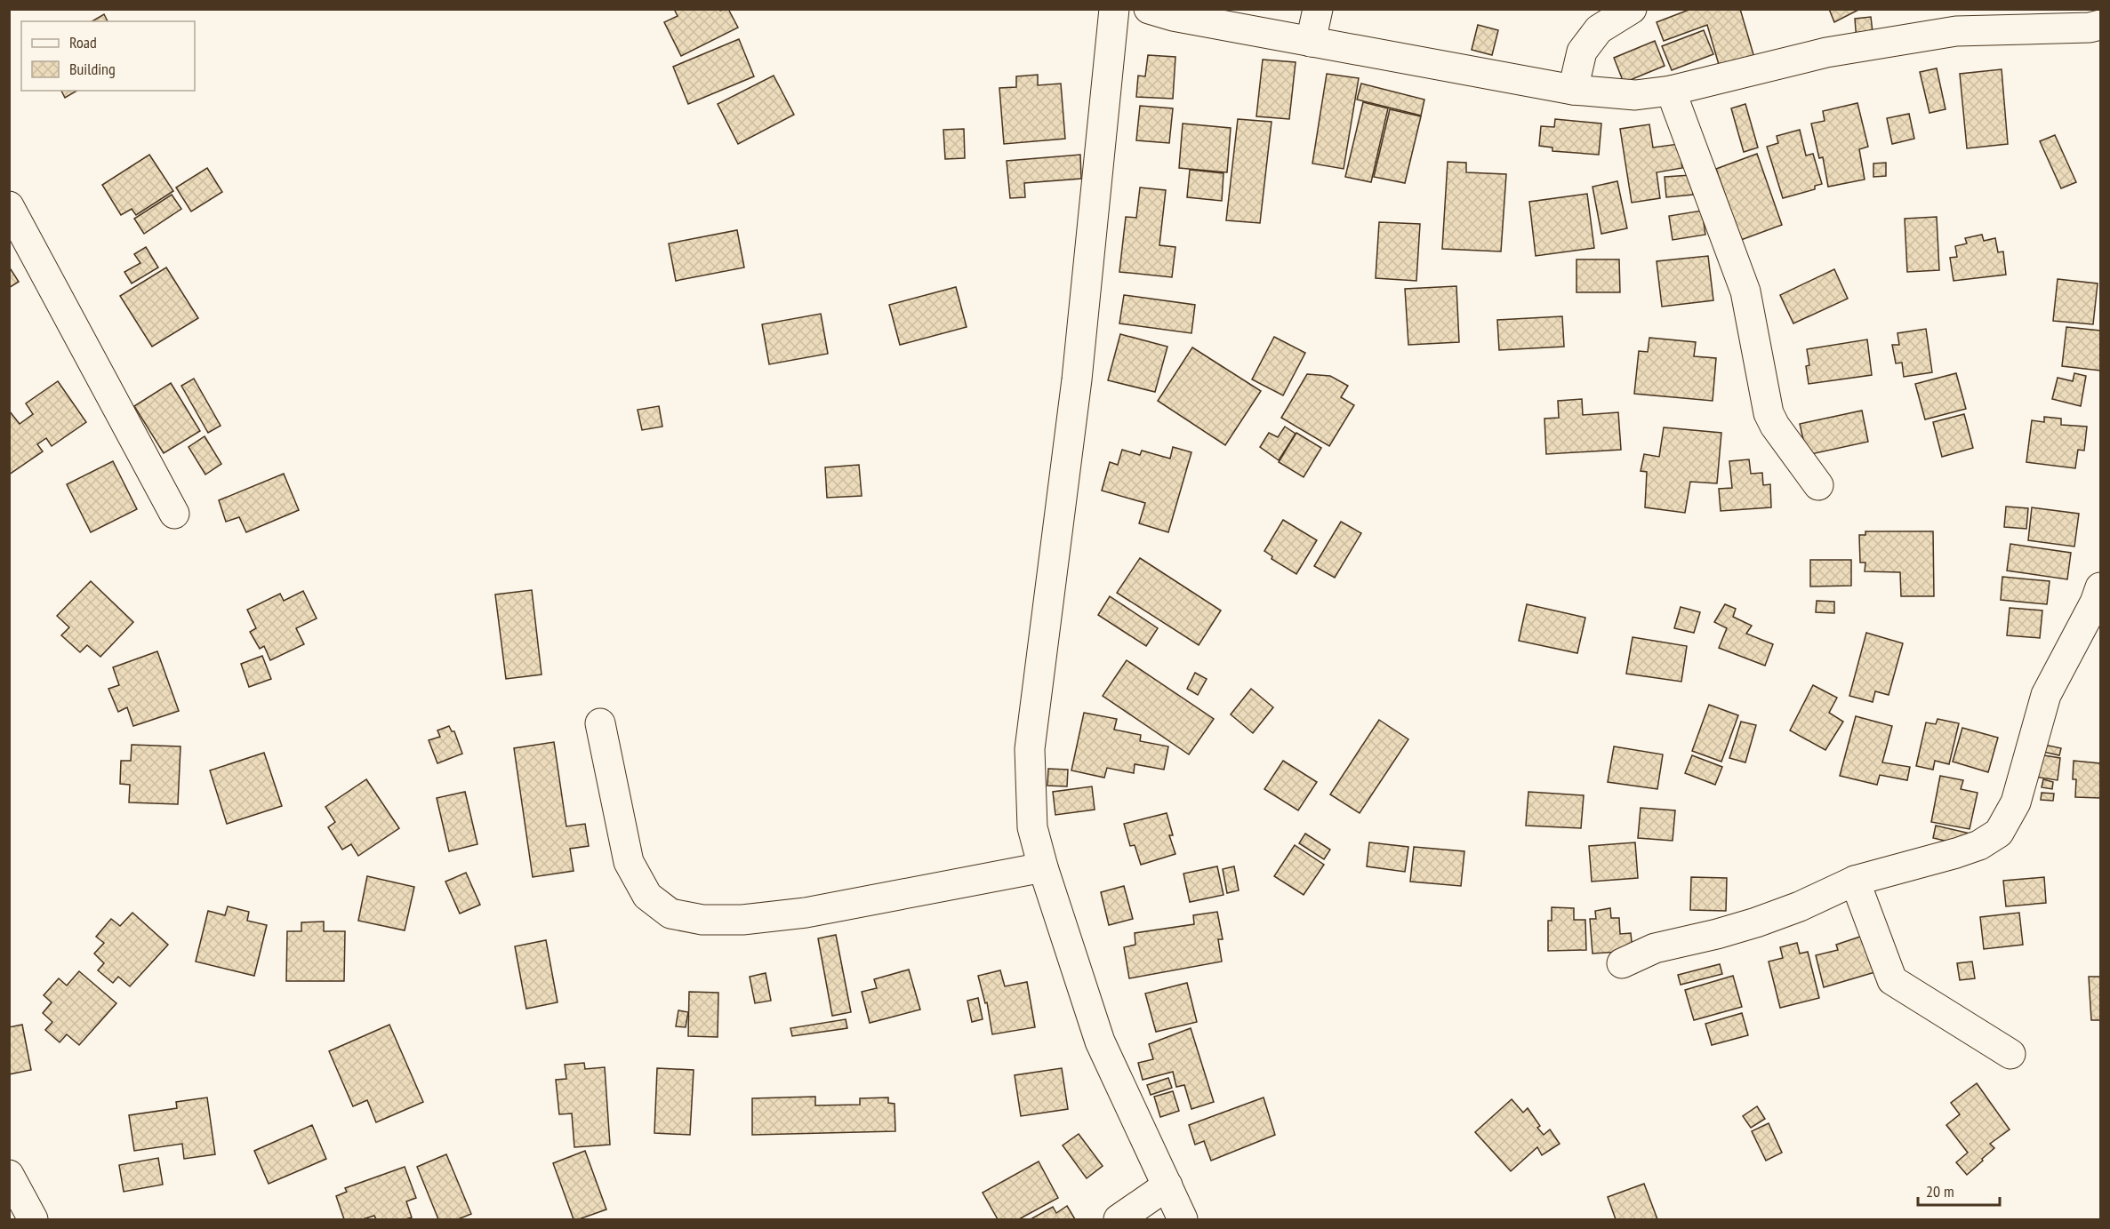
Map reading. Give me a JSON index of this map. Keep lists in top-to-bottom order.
{
  "legend": ["Road", "Building"],
  "scale_bar": "20 m"
}
